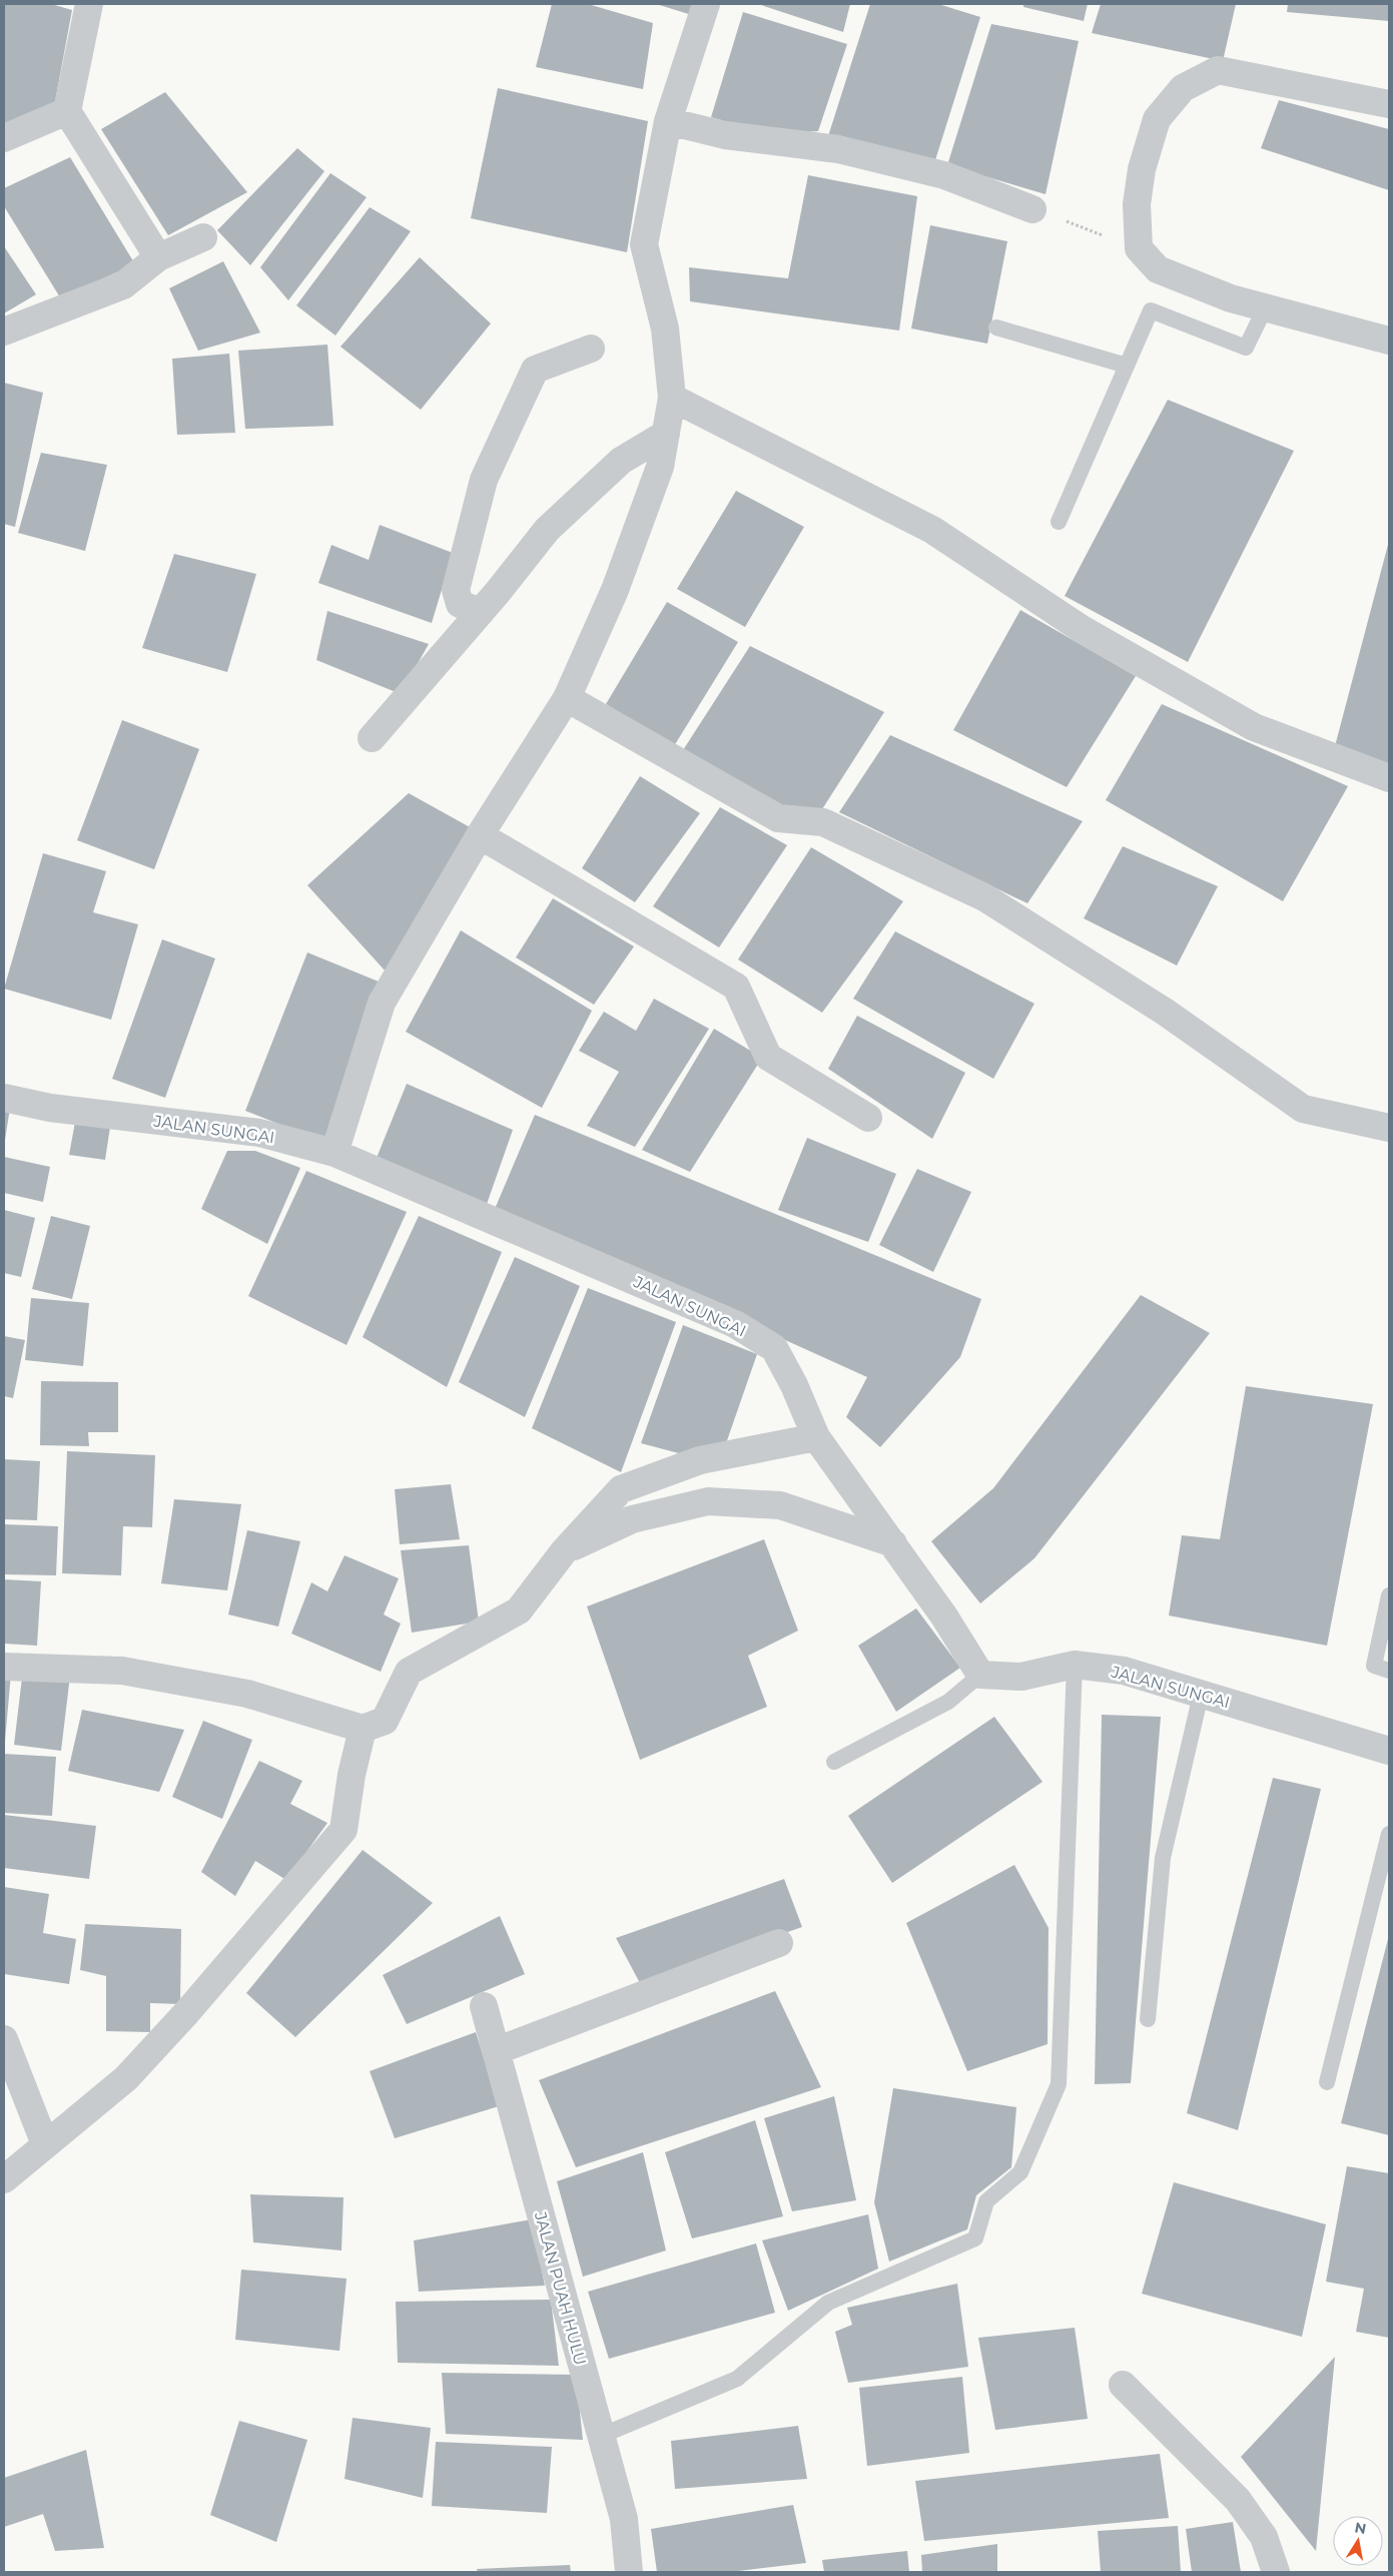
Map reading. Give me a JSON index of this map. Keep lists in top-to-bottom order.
{
  "streets": {
    "street": ["JALAN SUNGAI", "JALAN PUAH HULU"]
  },
  "north": "top"
}
